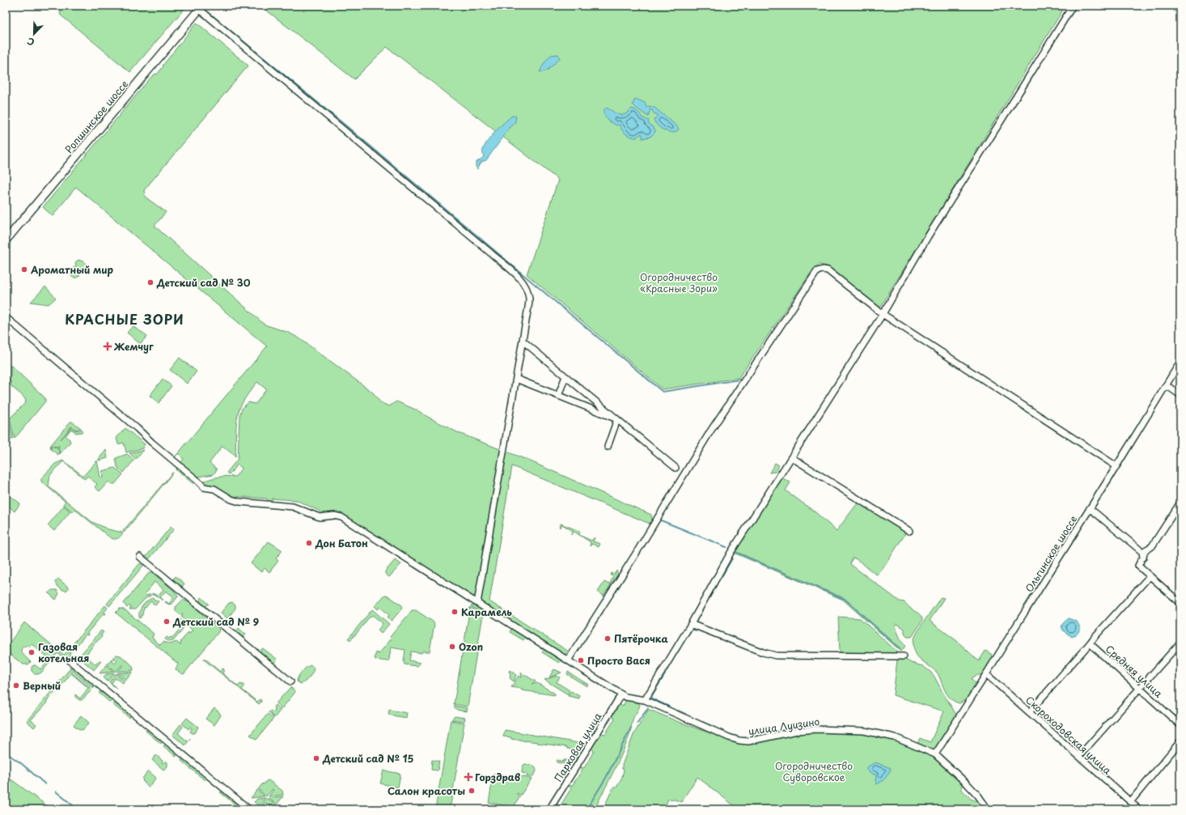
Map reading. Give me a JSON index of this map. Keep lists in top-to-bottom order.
{
  "streets": {
    "main road": ["Ропшинское шоссе"],
    "street": [
      "Ольгинское шоссе",
      "Средняя улица",
      "улица Луизино",
      "Скороходовская улица",
      "Парковая улица"
    ]
  },
  "crossings": [
    ["Ольгинское шоссе", "улица Луизино"],
    ["Ольгинское шоссе", "Скороходовская улица"],
    ["улица Луизино", "Парковая улица"]
  ],
  "districts": ["КРАСНЫЕ ЗОРИ"],
  "parks": ["Огородничество «Красные Зори»", "Огородничество Суворовское"],
  "places": {
    "other": [
      "Ароматный мир",
      "Детский сад № 30",
      "Дон Батон",
      "Карамель",
      "Детский сад № 9",
      "Пятёрочка",
      "Ozon",
      "Газовая котельная",
      "Просто Вася",
      "Верный",
      "Детский сад № 15",
      "Салон красоты"
    ],
    "health": ["Жемчуг", "Горздрав"]
  },
  "north": "bottom left"
}
